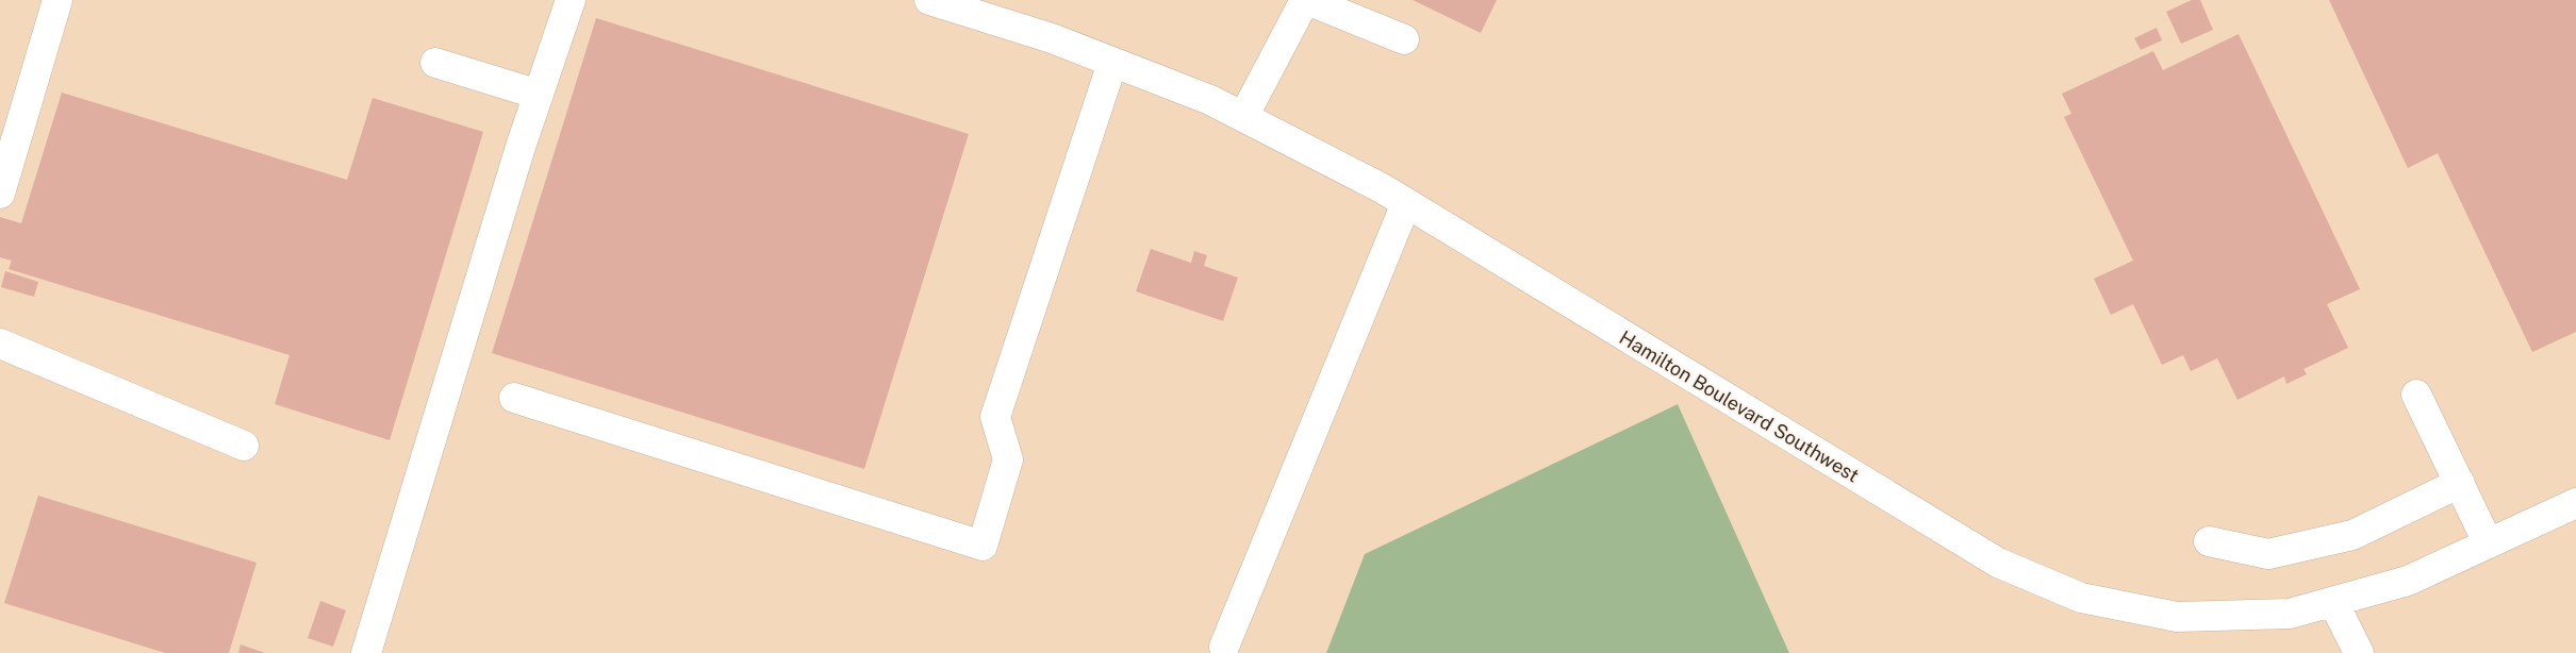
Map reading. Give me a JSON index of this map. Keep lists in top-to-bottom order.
{
  "streets": {
    "street": ["Hamilton Boulevard Southwest"]
  }
}
